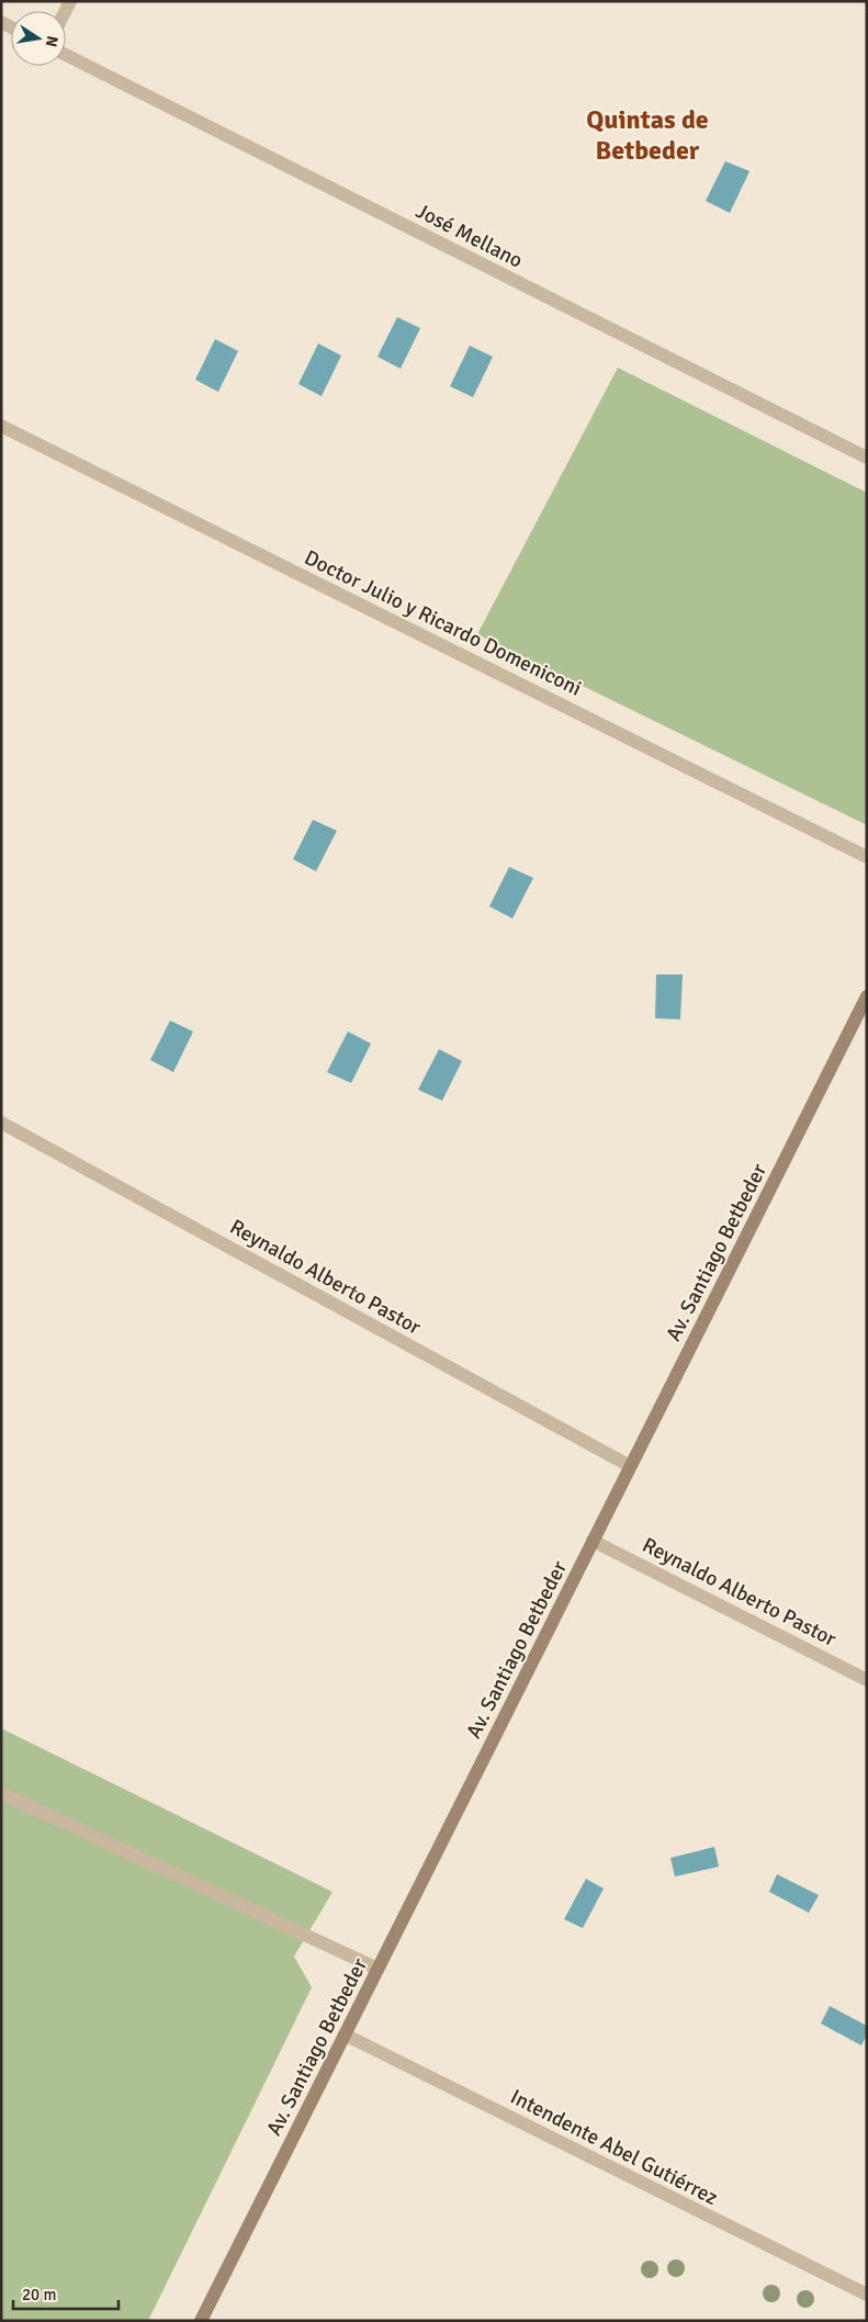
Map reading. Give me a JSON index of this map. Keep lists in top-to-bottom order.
{
  "streets": {
    "main road": ["Av. Santiago Betbeder"],
    "street": [
      "José Mellano",
      "Doctor Julio y Ricardo Domeniconi",
      "Reynaldo Alberto Pastor",
      "Intendente Abel Gutiérrez"
    ]
  },
  "crossings": [
    ["Av. Santiago Betbeder", "Reynaldo Alberto Pastor"],
    ["Av. Santiago Betbeder", "Intendente Abel Gutiérrez"]
  ],
  "districts": ["Quintas de Betbeder"],
  "scale_bar": "20 m",
  "north": "right"
}
